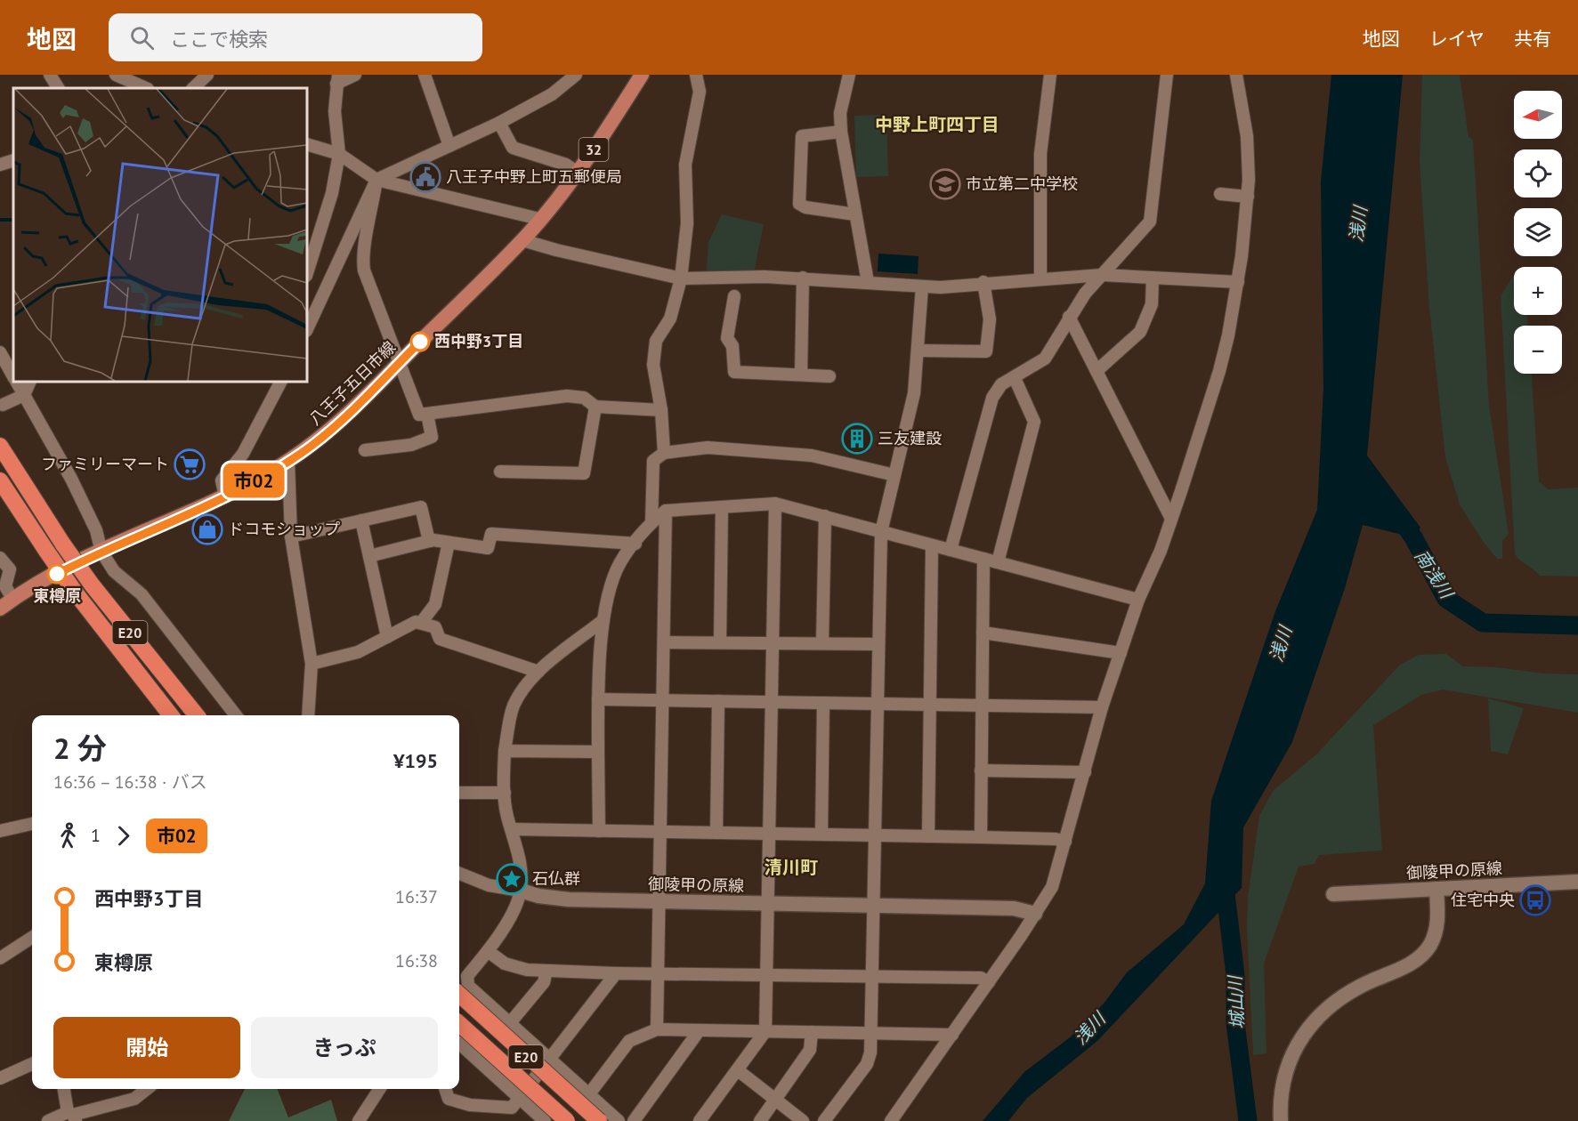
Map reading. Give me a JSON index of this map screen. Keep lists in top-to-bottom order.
{
  "streets": {
    "highway": ["E20"],
    "main road": ["32", "八王子五日市線"],
    "street": ["御陵甲の原線"]
  },
  "districts": ["中野上町四丁目", "清川町"],
  "water": ["浅川", "南浅川", "城山川"],
  "places": {
    "public building": ["八王子中野上町五郵便局"],
    "school or university": ["市立第二中学校"],
    "other": ["西中野3丁目", "東樽原"],
    "building": ["三友建設"],
    "supermarket": ["ファミリーマート"],
    "shop": ["ドコモショップ"],
    "place": ["石仏群"],
    "bus stop": ["住宅中央"]
  },
  "lines": ["bus line 市02"],
  "north": "left",
  "page": {
    "header": "地図",
    "search": "ここで検索",
    "nav": ["地図", "レイヤ", "共有"],
    "on_map": "市02",
    "map_buttons": ["+", "−"],
    "heading": ["2 分", "16:36 – 16:38 · バス", "¥195"],
    "legs": ["1", "市02"],
    "list": [
      {
        "name": "西中野3丁目",
        "value": "16:37"
      },
      {
        "name": "東樽原",
        "value": "16:38"
      }
    ],
    "buttons": ["開始", "きっぷ"]
  }
}
